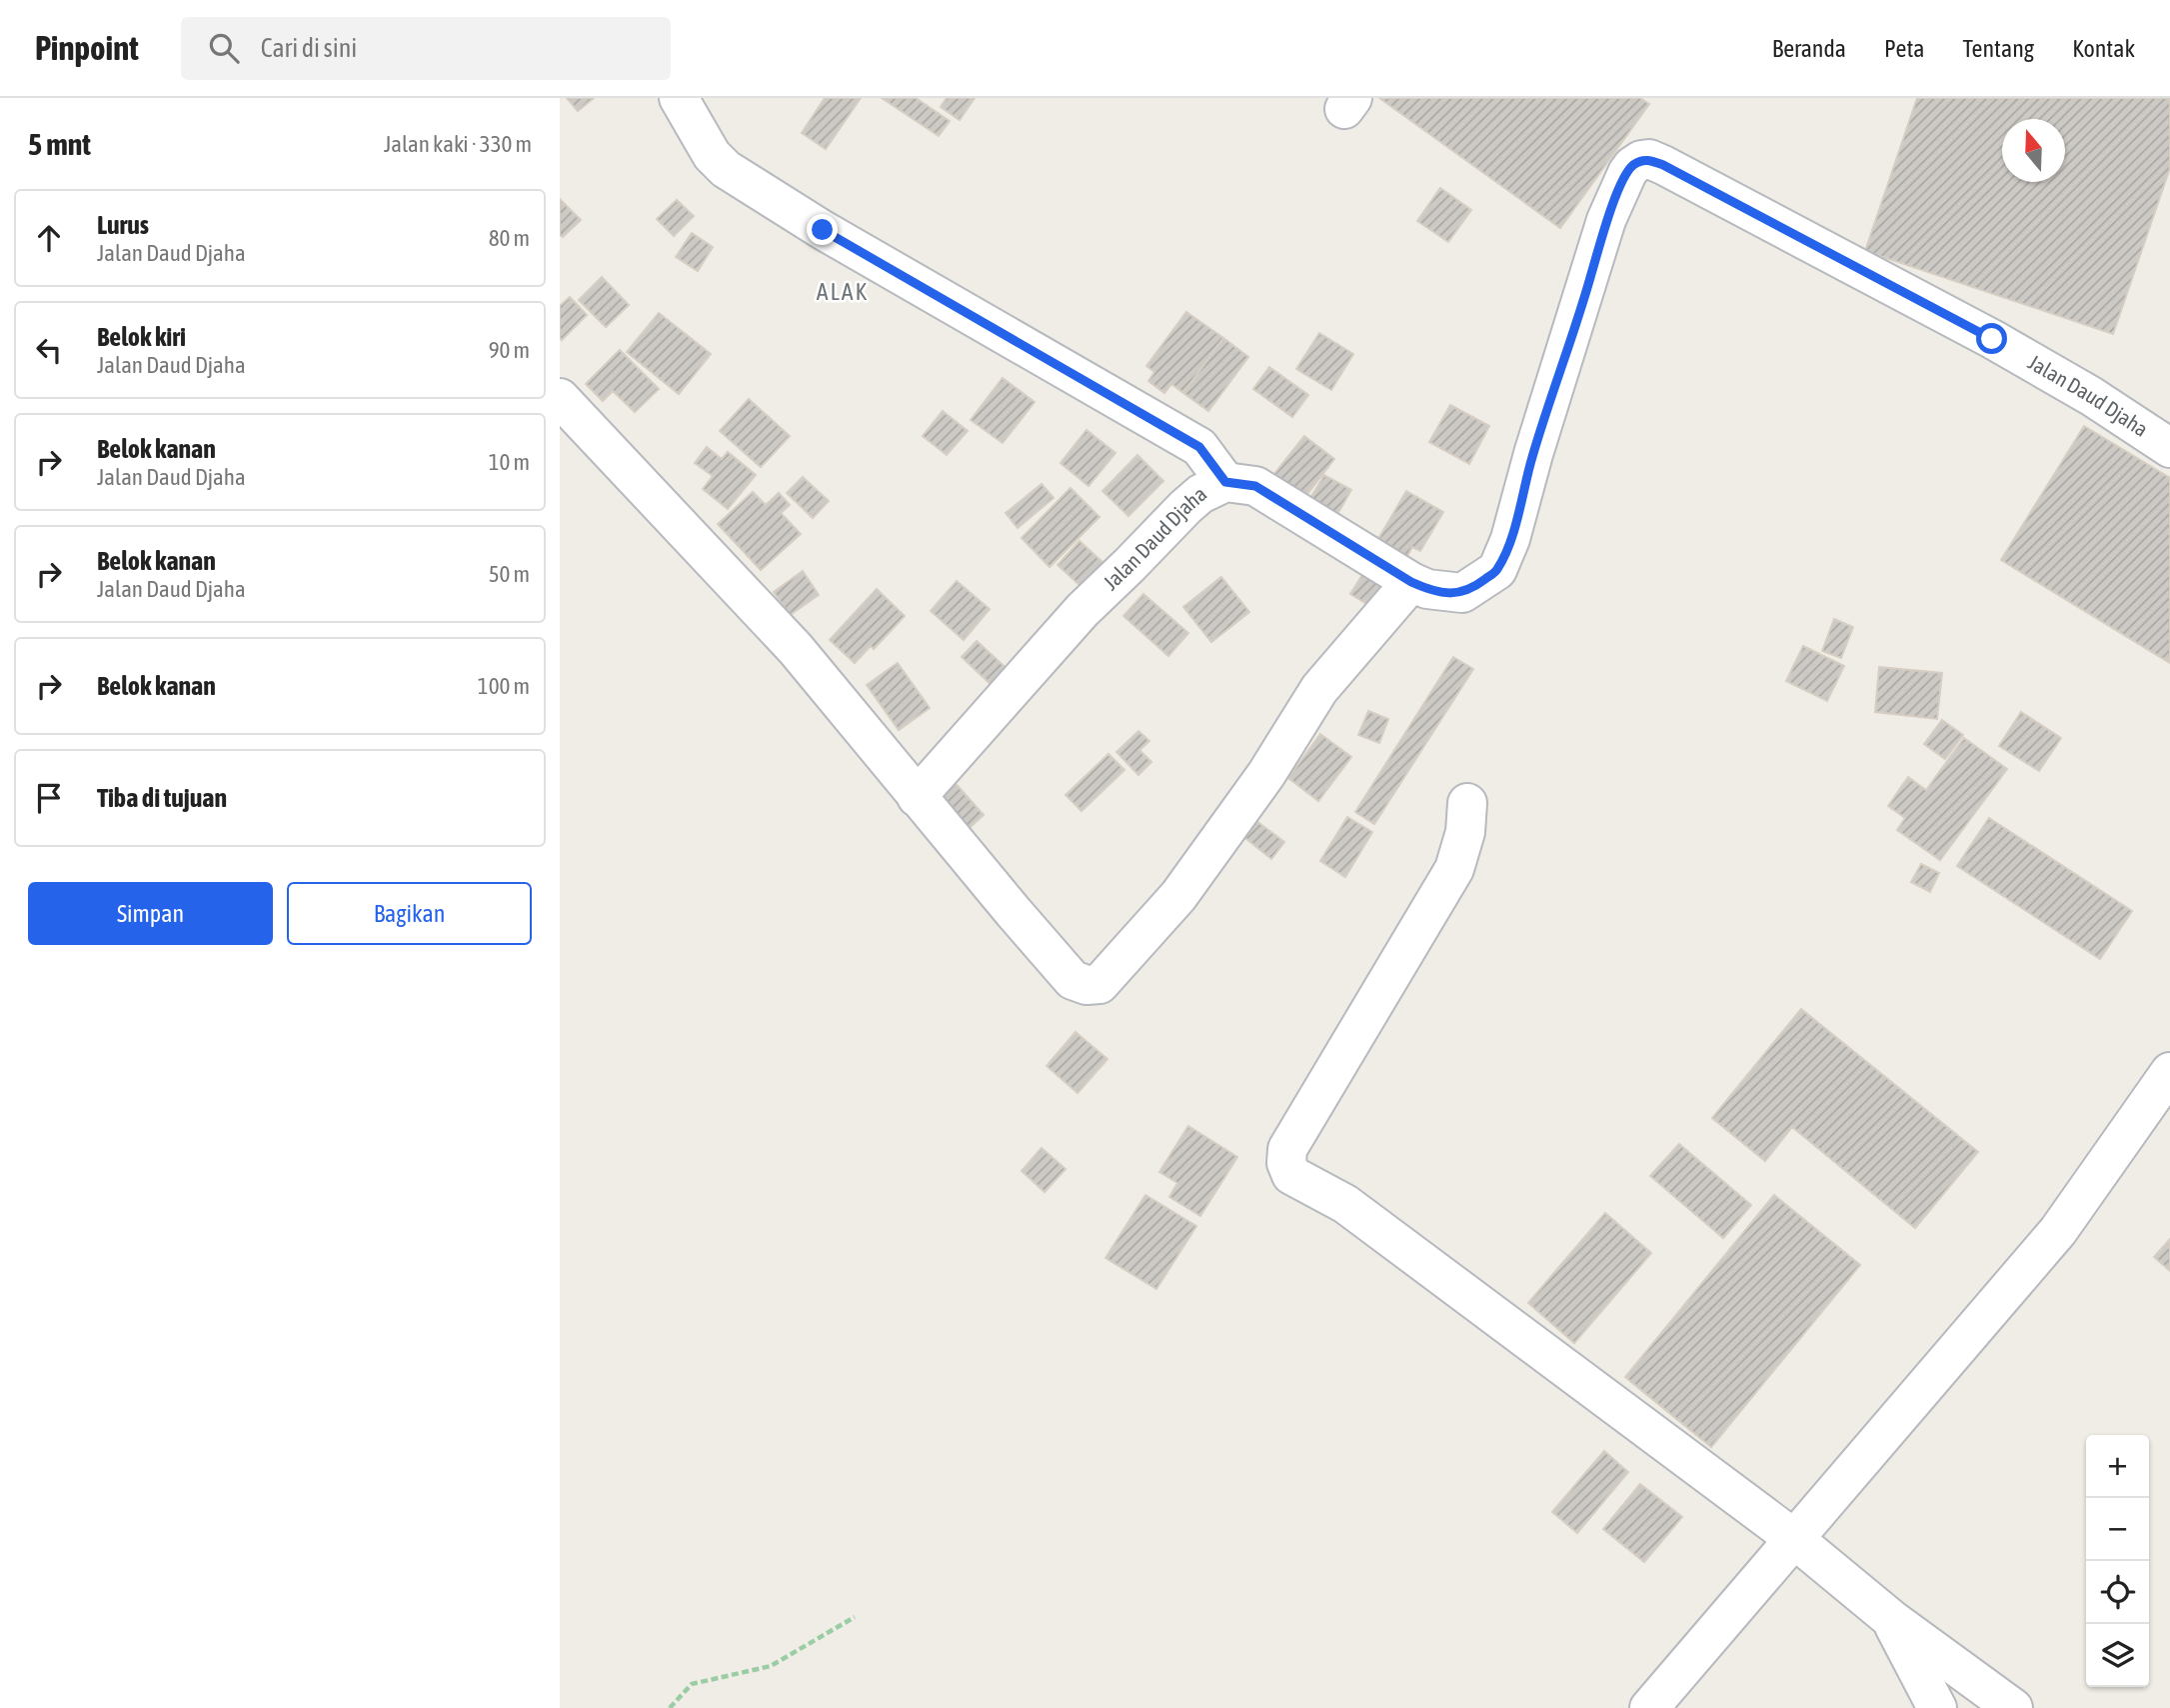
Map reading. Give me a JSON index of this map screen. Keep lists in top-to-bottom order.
{
  "streets": {
    "street": ["Jalan Daud Djaha"]
  },
  "districts": ["ALAK"],
  "north": "top",
  "page": {
    "header": "Pinpoint",
    "search": "Cari di sini",
    "nav": [
      "Beranda",
      "Peta",
      "Tentang",
      "Kontak"
    ],
    "heading": ["5 mnt", "Jalan kaki · 330 m"],
    "list": [
      ["Lurus", "Jalan Daud Djaha", "80 m"],
      ["Belok kiri", "Jalan Daud Djaha", "90 m"],
      ["Belok kanan", "Jalan Daud Djaha", "10 m"],
      ["Belok kanan", "Jalan Daud Djaha", "50 m"],
      ["Belok kanan", "100 m"],
      "Tiba di tujuan"
    ],
    "buttons": ["Simpan", "Bagikan"],
    "map_buttons": ["+", "−"]
  }
}
